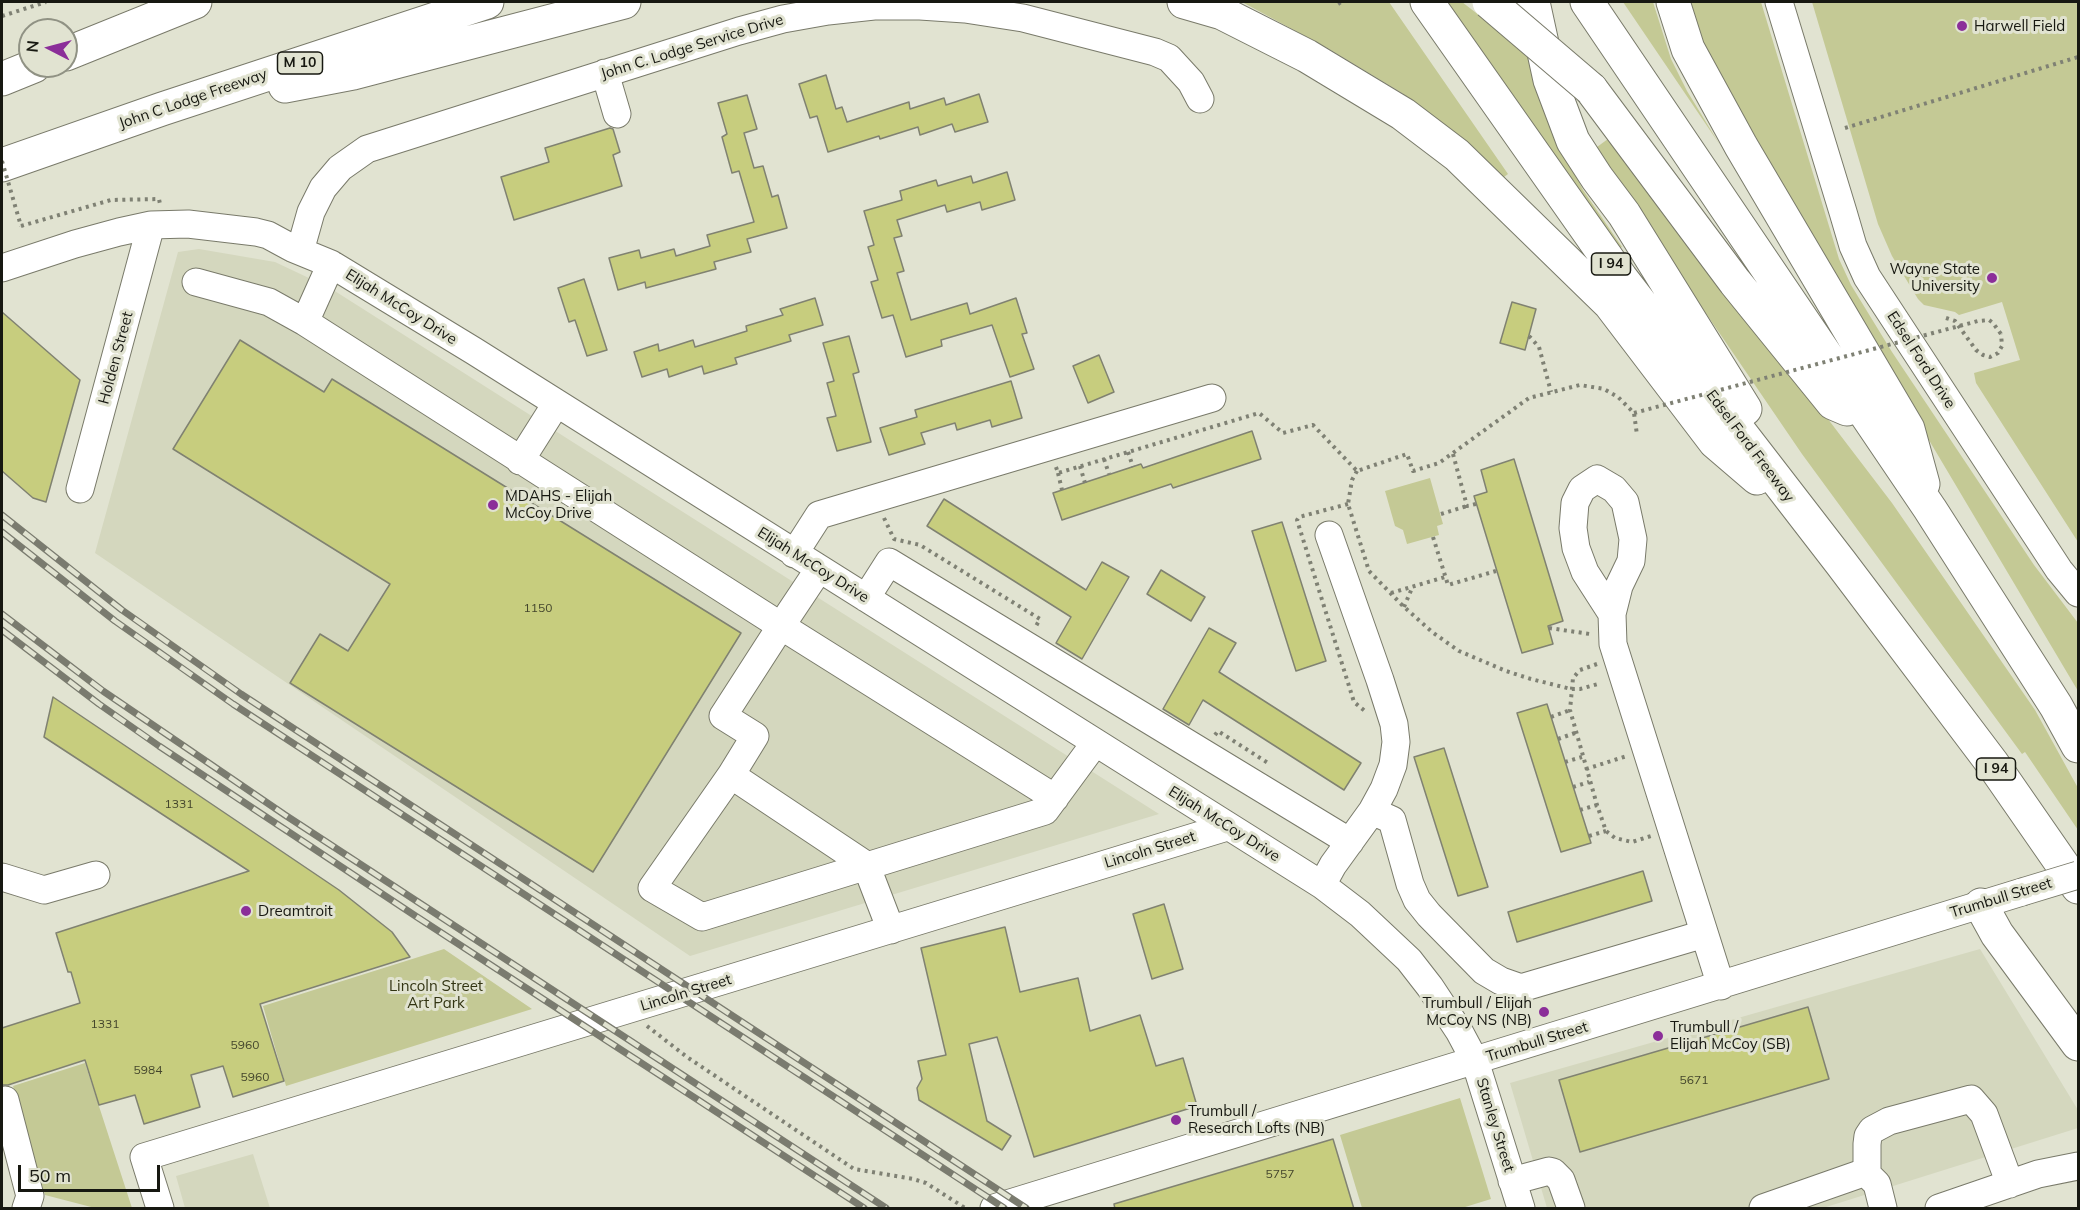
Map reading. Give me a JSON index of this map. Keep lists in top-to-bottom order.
{
  "streets": {
    "highway": [
      "M 10",
      "John C Lodge Freeway",
      "I 94",
      "Edsel Ford Freeway"
    ],
    "street": [
      "John C. Lodge Service Drive",
      "Elijah McCoy Drive",
      "Holden Street",
      "Edsel Ford Drive",
      "Lincoln Street",
      "Trumbull Street",
      "Stanley Street"
    ]
  },
  "crossings": [
    ["John C. Lodge Service Drive", "Elijah McCoy Drive"],
    ["Elijah McCoy Drive", "Lincoln Street"],
    ["Elijah McCoy Drive", "Stanley Street"],
    ["Trumbull Street", "Stanley Street"]
  ],
  "parks": ["Lincoln Street Art Park"],
  "places": [
    "Harwell Field",
    "Wayne State University",
    "MDAHS - Elijah McCoy Drive",
    "Dreamtroit",
    "Trumbull / Elijah McCoy NS (NB)",
    "Trumbull / Elijah McCoy (SB)",
    "Trumbull / Research Lofts (NB)"
  ],
  "house_numbers": [
    "1150",
    "1331",
    "1331",
    "5960",
    "5984",
    "5960",
    "5671",
    "5757"
  ],
  "scale_bar": "50 m",
  "north": "left"
}
